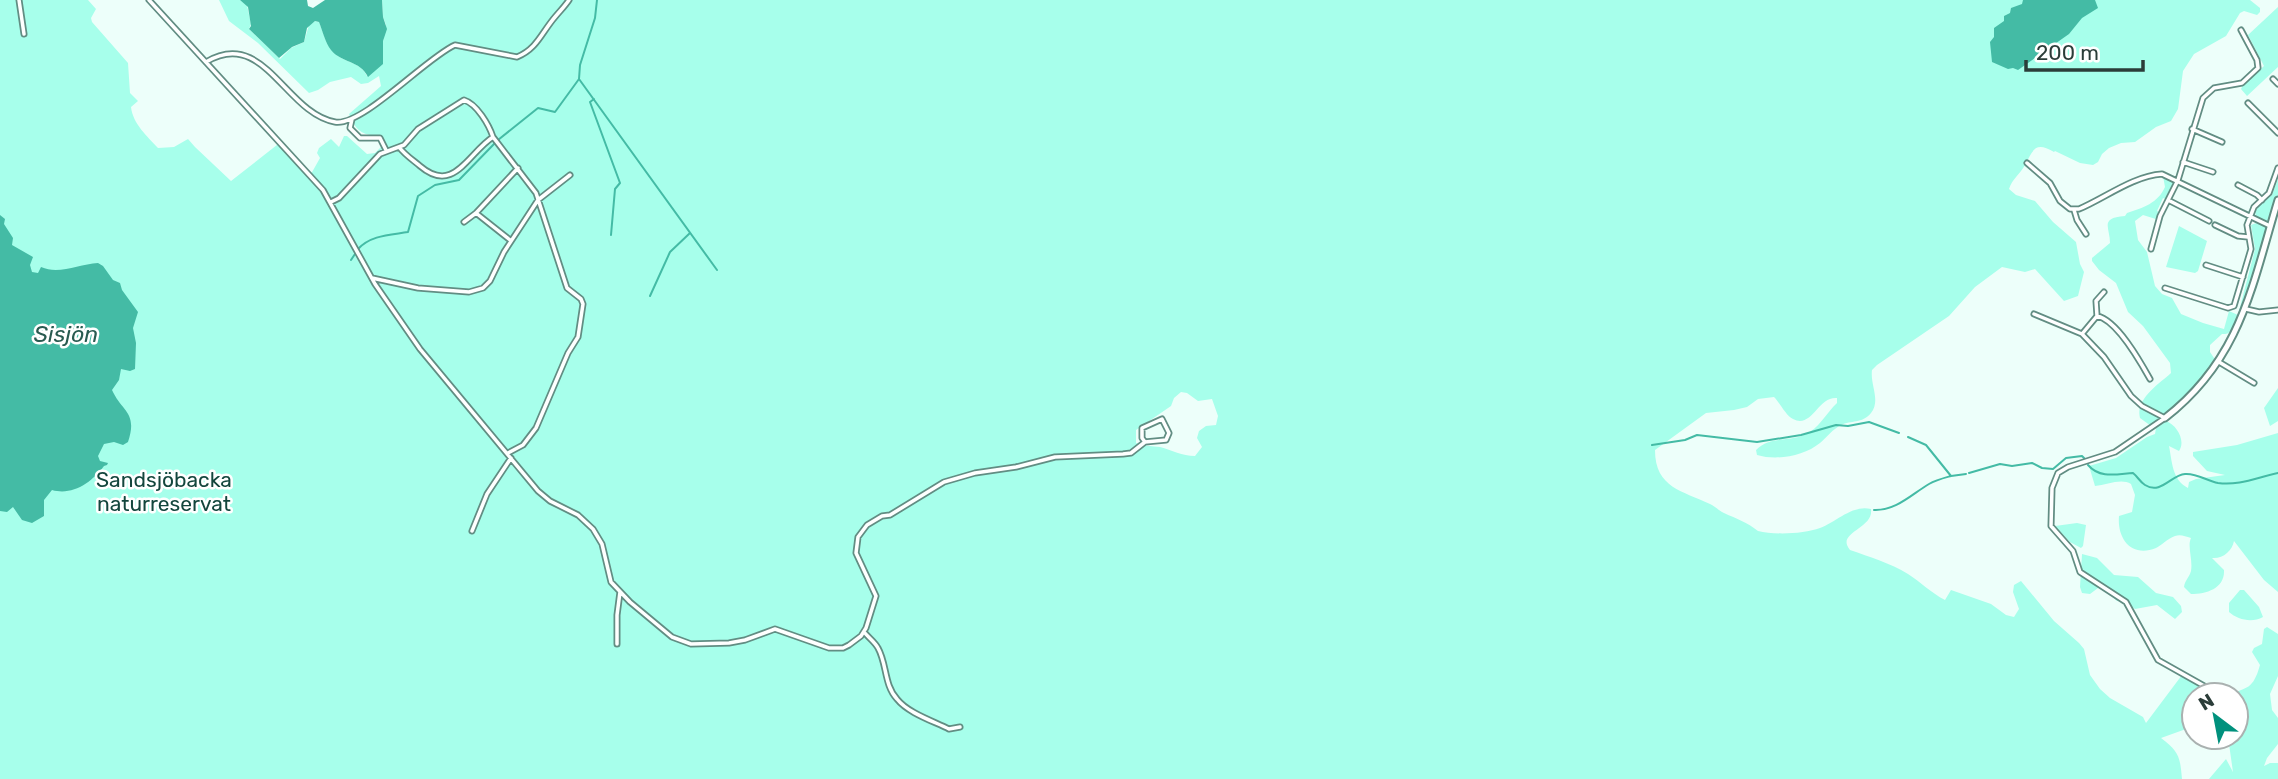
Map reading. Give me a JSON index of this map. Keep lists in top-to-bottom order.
{
  "water": ["Sisjön"],
  "parks": ["Sandsjöbacka naturreservat"],
  "scale_bar": "200 m",
  "north": "top left"
}
